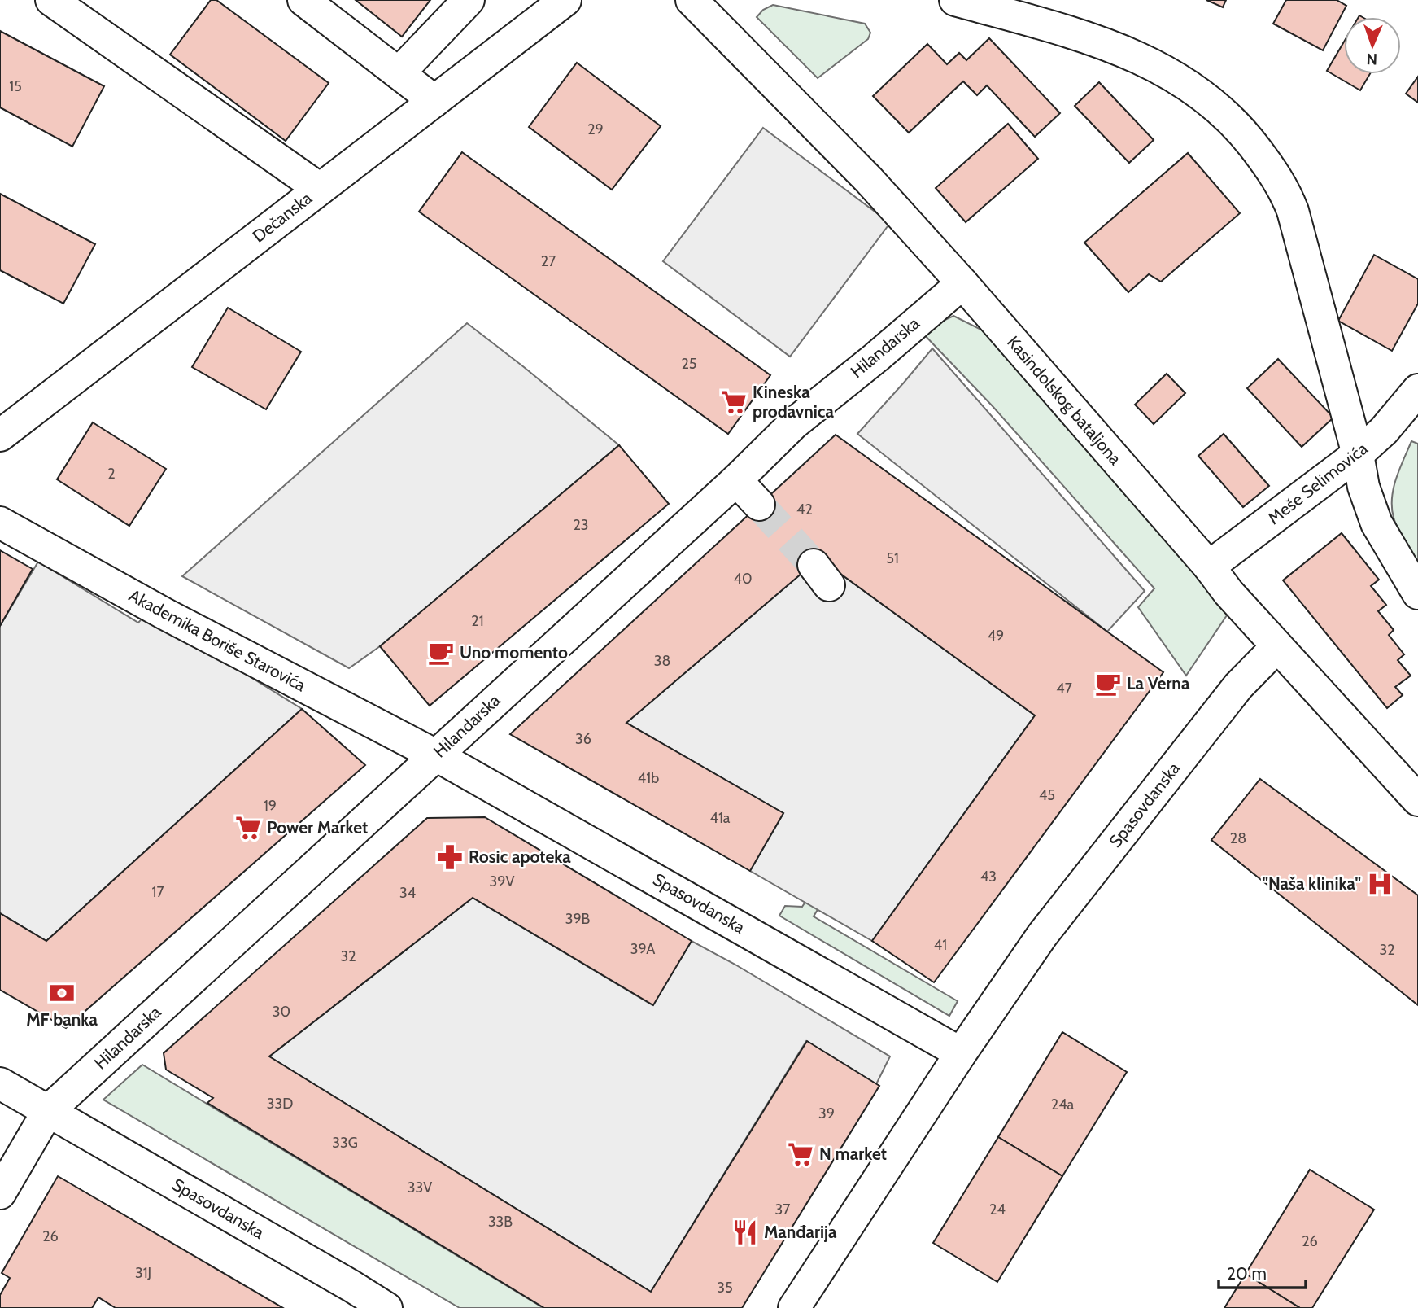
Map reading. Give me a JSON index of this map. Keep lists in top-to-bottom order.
{
  "streets": {
    "street": [
      "Dečanska",
      "Hilandarska",
      "Kasindolskog bataljona",
      "Meše Selimovića",
      "Akademika Boriše Starovića",
      "Spasovdanska"
    ]
  },
  "crossings": [
    ["Hilandarska", "Kasindolskog bataljona"],
    ["Hilandarska", "Akademika Boriše Starovića"],
    ["Hilandarska", "Spasovdanska"],
    ["Kasindolskog bataljona", "Meše Selimovića"],
    ["Kasindolskog bataljona", "Spasovdanska"],
    ["Akademika Boriše Starovića", "Spasovdanska"]
  ],
  "places": {
    "supermarket": ["Kineska prodavnica", "Power Market", "N market"],
    "cafe": ["Uno momento", "La Verna"],
    "pharmacy": ["Rosic apoteka"],
    "hospital": ["\"Naša klinika\""],
    "bank": ["MF banka"],
    "restaurant": ["Manđarija"]
  },
  "house_numbers": [
    "15",
    "29",
    "27",
    "25",
    "2",
    "42",
    "23",
    "51",
    "40",
    "21",
    "49",
    "38",
    "47",
    "36",
    "41b",
    "45",
    "19",
    "41a",
    "28",
    "43",
    "39V",
    "17",
    "34",
    "39B",
    "41",
    "39A",
    "32",
    "32",
    "30",
    "33D",
    "24a",
    "39",
    "33G",
    "33V",
    "37",
    "24",
    "33B",
    "26",
    "26",
    "31J",
    "35"
  ],
  "scale_bar": "20 m",
  "north": "bottom"
}
